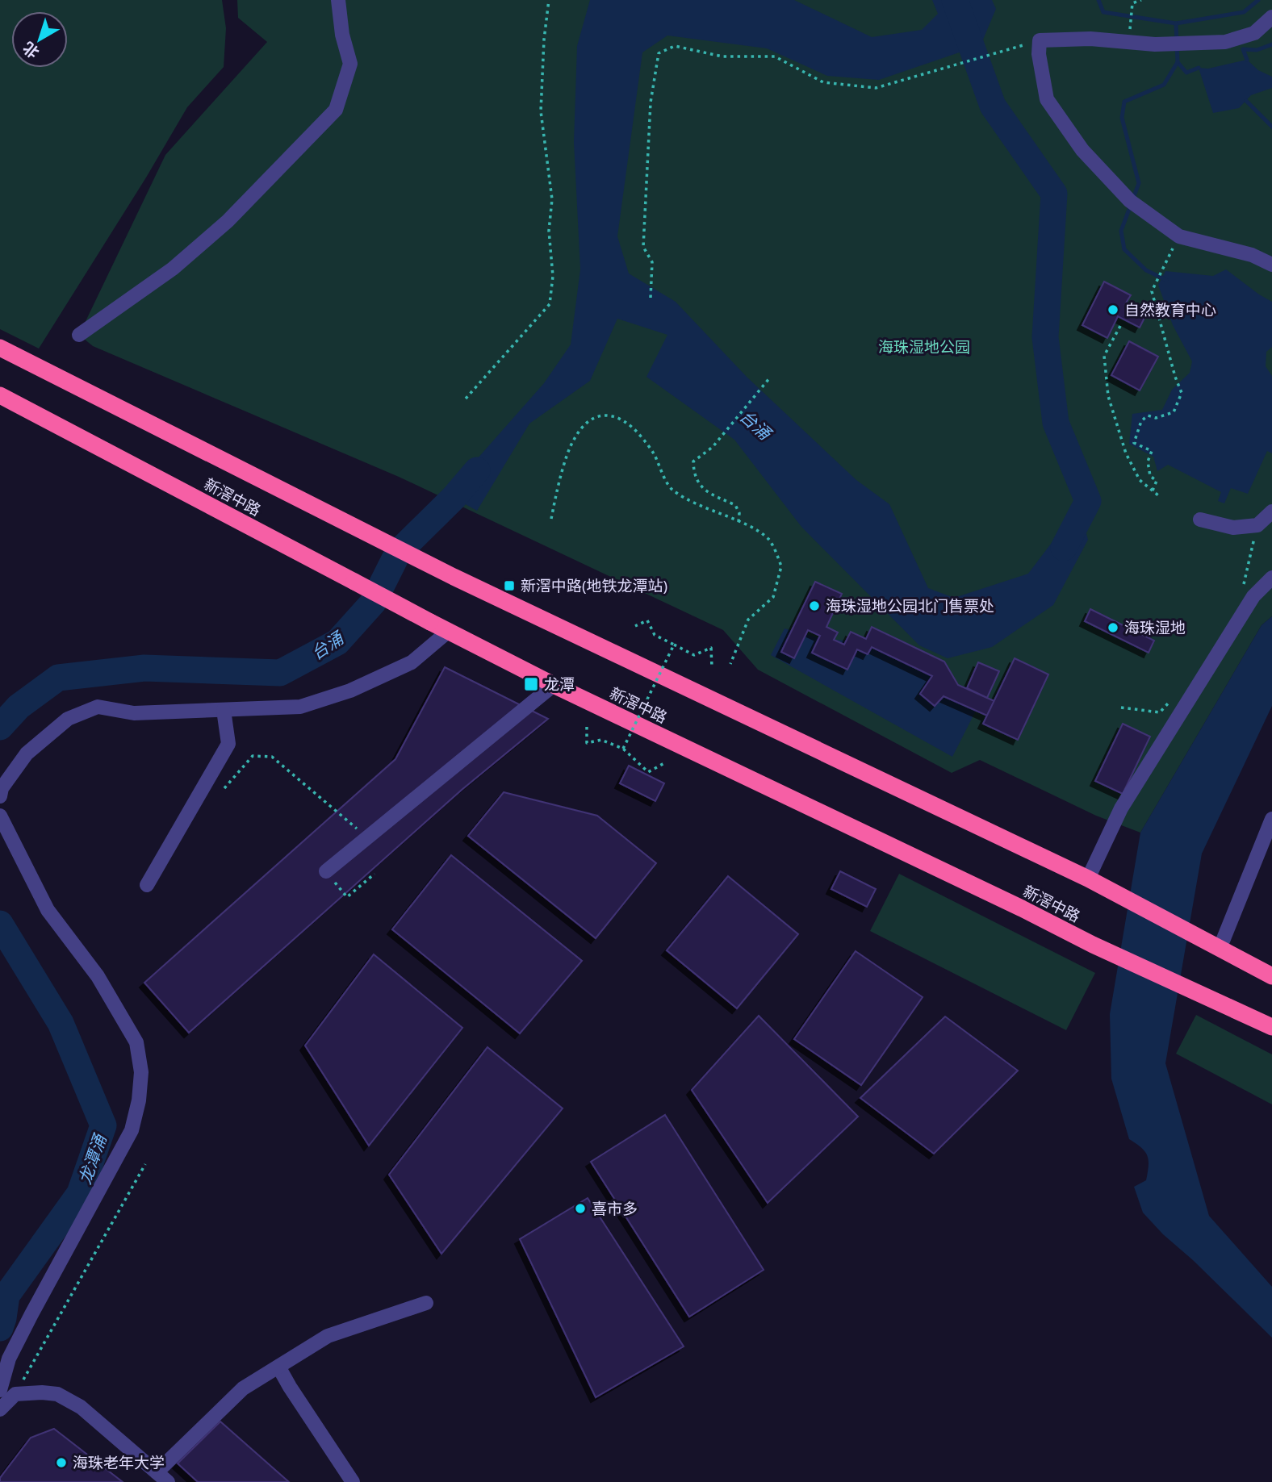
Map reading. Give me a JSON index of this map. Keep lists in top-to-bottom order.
{
  "streets": {
    "highway": ["新滘中路"]
  },
  "water": ["台涌", "龙潭涌"],
  "parks": ["海珠湿地公园"],
  "places": {
    "other": [
      "自然教育中心",
      "海珠湿地公园北门售票处",
      "海珠湿地",
      "喜市多",
      "海珠老年大学"
    ],
    "transit": ["新滘中路(地铁龙潭站)", "龙潭"]
  },
  "north": "bottom left"
}
